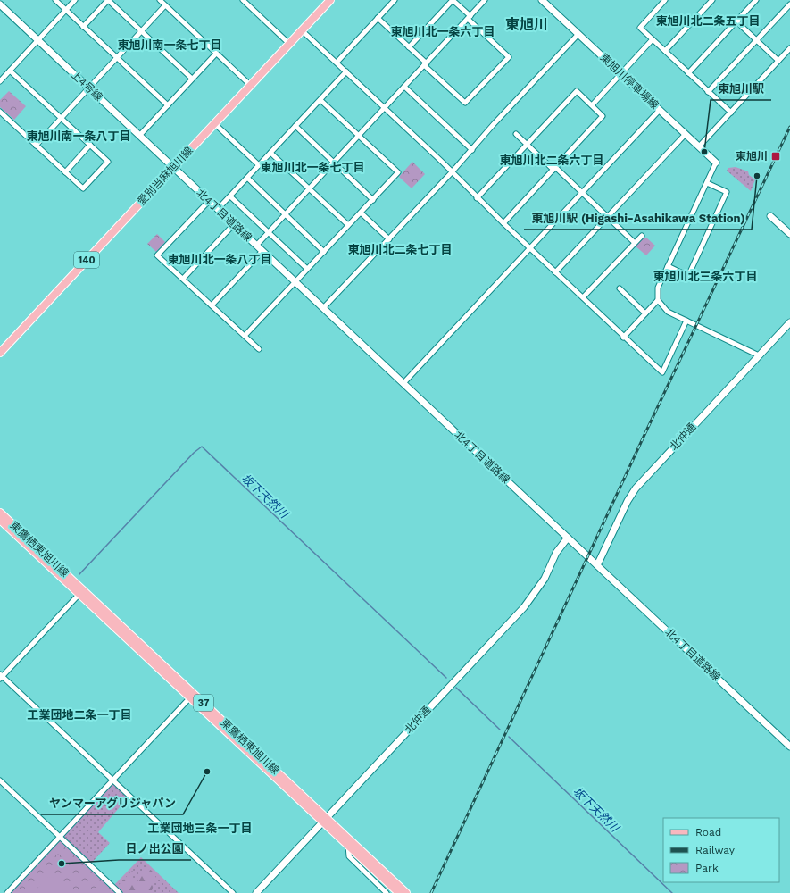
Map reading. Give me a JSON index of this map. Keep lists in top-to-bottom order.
{
  "streets": {
    "main road": [
      "愛別当麻旭川線",
      "140",
      "東鷹栖東旭川線",
      "37"
    ],
    "street": [
      "東旭川停車場線",
      "上4号線",
      "北4丁目道路線",
      "北仲通"
    ]
  },
  "crossings": [
    ["上4号線", "愛別当麻旭川線"],
    ["上4号線", "北4丁目道路線"],
    ["愛別当麻旭川線", "北4丁目道路線"],
    ["北4丁目道路線", "北仲通"],
    ["北仲通", "東鷹栖東旭川線"]
  ],
  "districts": [
    "東旭川北二条五丁目",
    "東旭川",
    "東旭川北一条六丁目",
    "東旭川南一条七丁目",
    "東旭川南一条八丁目",
    "東旭川北二条六丁目",
    "東旭川北一条七丁目",
    "東旭川北二条七丁目",
    "東旭川北一条八丁目",
    "東旭川北三条六丁目",
    "工業団地二条一丁目",
    "工業団地三条一丁目"
  ],
  "water": ["坂下天然川"],
  "places": {
    "other": [
      "東旭川駅",
      "東旭川駅 (Higashi-Asahikawa Station)",
      "ヤンマーアグリジャパン",
      "日ノ出公園"
    ],
    "transit": ["東旭川"]
  },
  "legend": ["Road", "Railway", "Park"]
}
